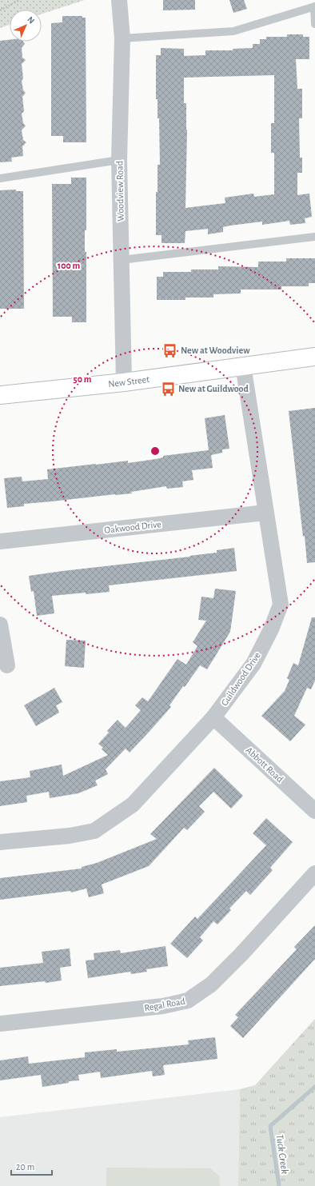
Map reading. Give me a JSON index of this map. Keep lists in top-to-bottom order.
{
  "streets": {
    "main road": ["New Street"],
    "street": [
      "Woodview Road",
      "Oakwood Drive",
      "Guildwood Drive",
      "Abbott Road",
      "Regal Road"
    ]
  },
  "crossings": [
    ["Woodview Road", "New Street"],
    ["New Street", "Guildwood Drive"],
    ["Oakwood Drive", "Guildwood Drive"],
    ["Guildwood Drive", "Abbott Road"]
  ],
  "water": ["Tuck Creek"],
  "places": {
    "bus stop": ["New at Woodview", "New at Guildwood"]
  },
  "scale_bar": "20 m",
  "north": "top right",
  "rings": ["100 m", "50 m"]
}
